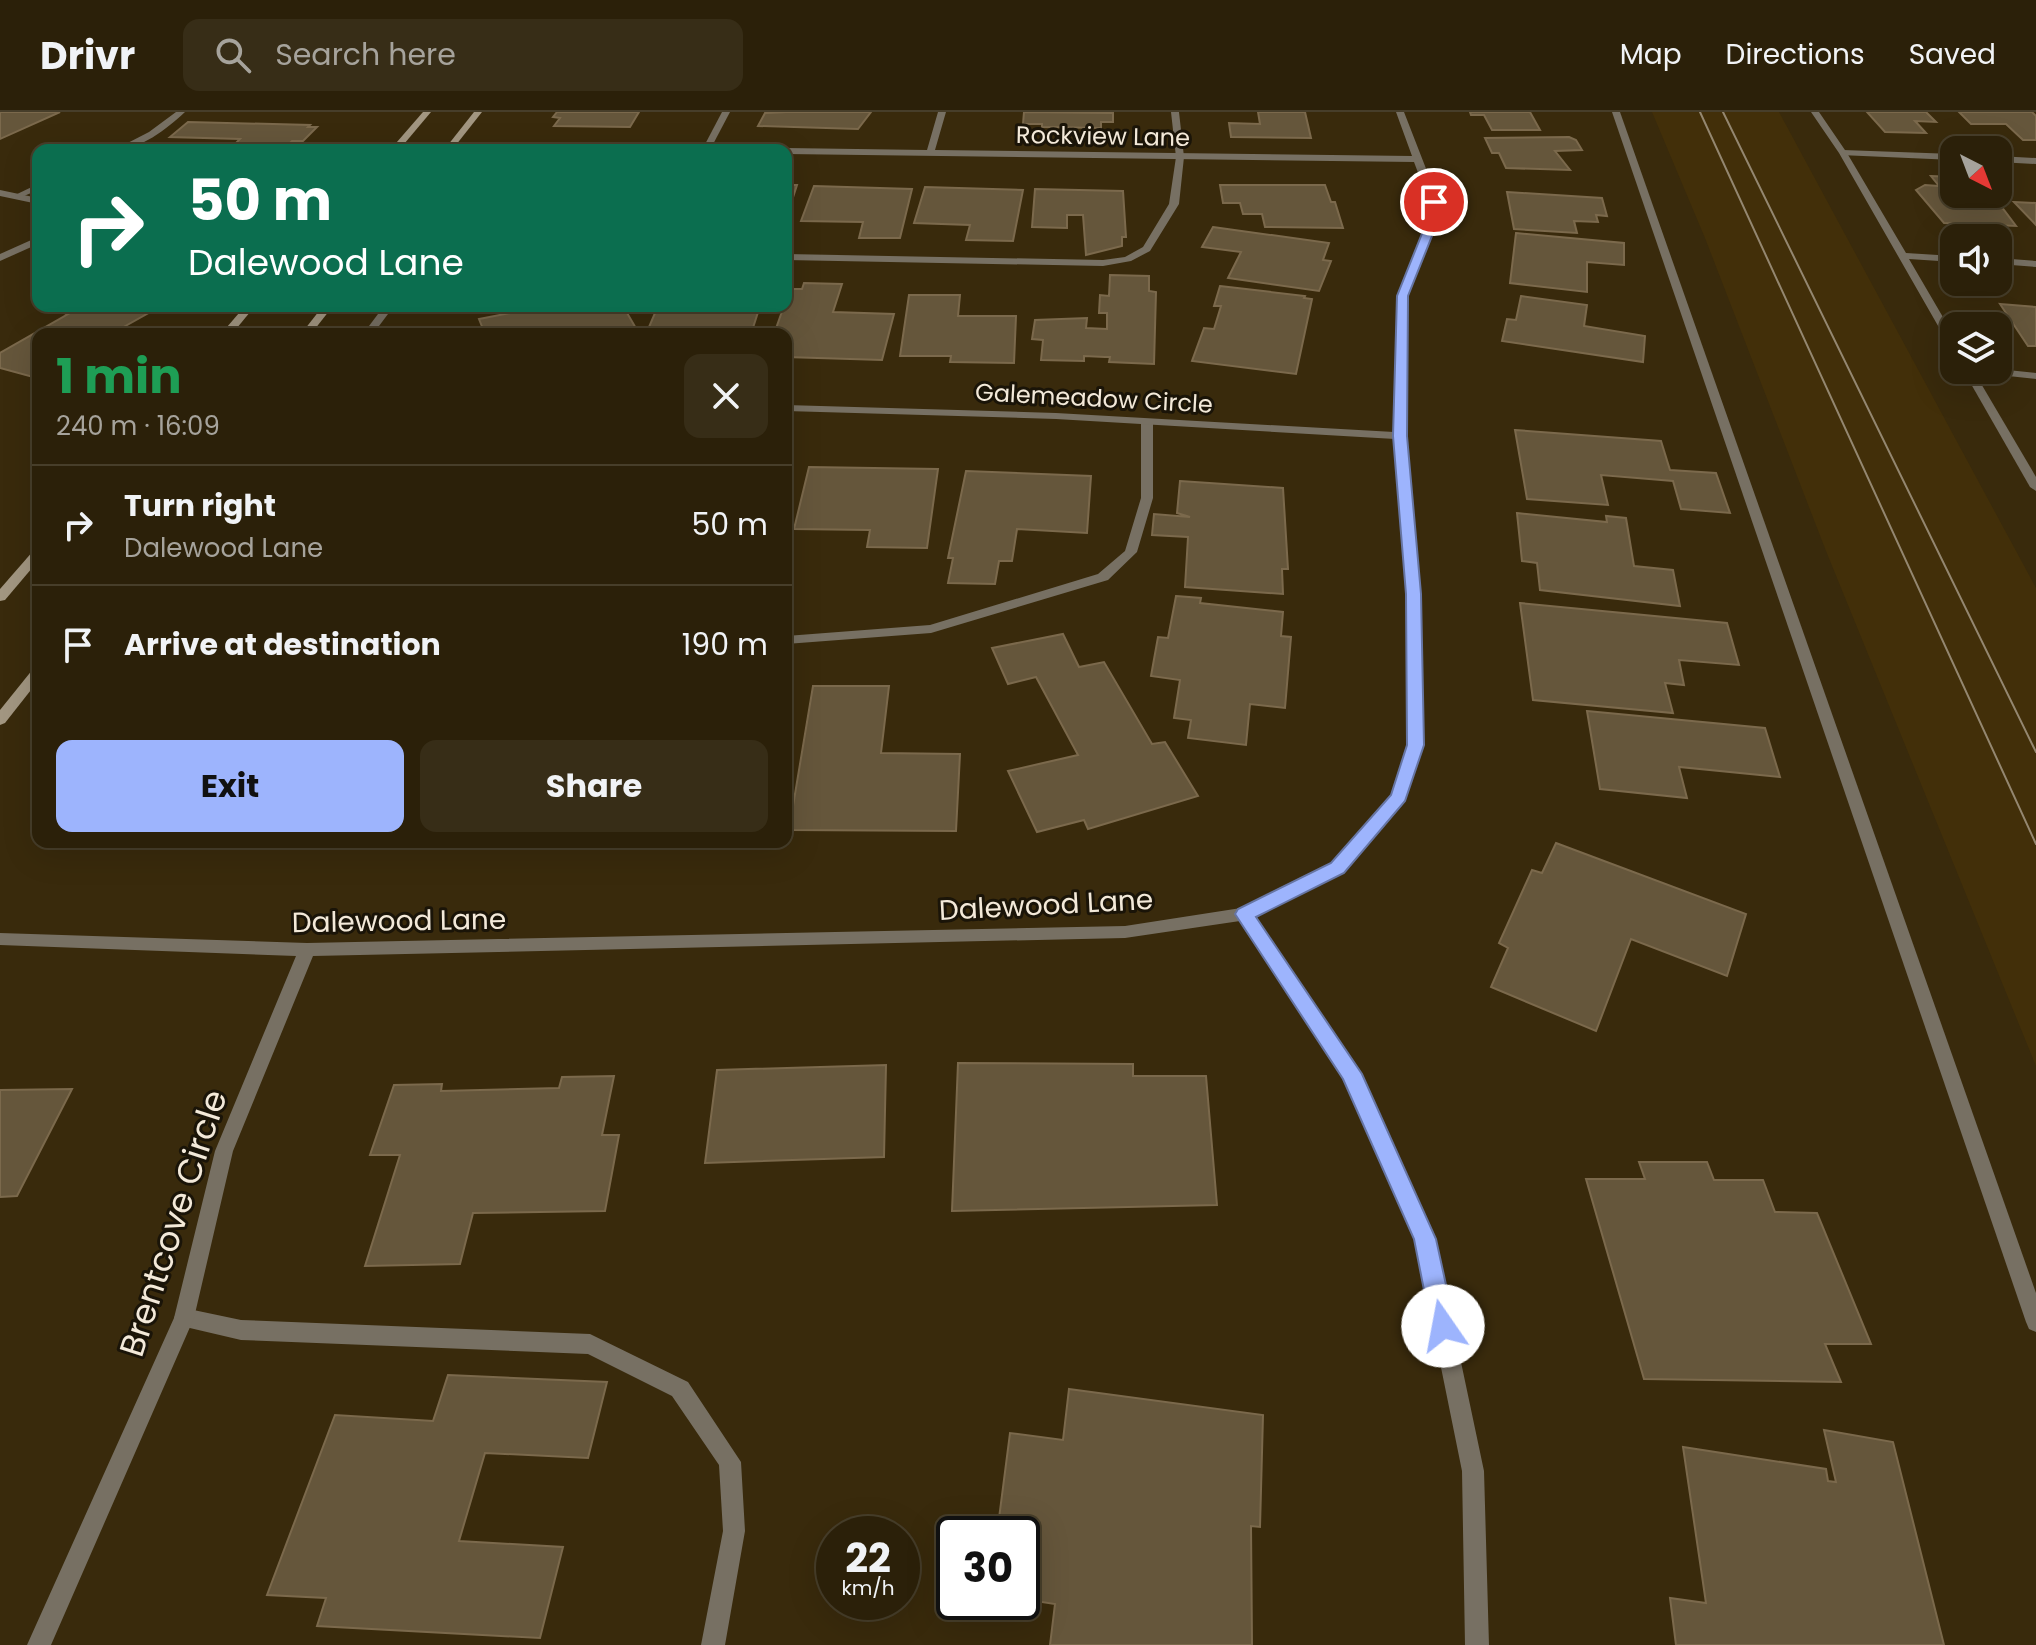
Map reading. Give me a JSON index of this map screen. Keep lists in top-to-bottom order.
{
  "streets": {
    "street": [
      "Rockview Lane",
      "Galemeadow Circle",
      "Dalewood Lane",
      "Brentcove Circle"
    ]
  },
  "crossings": [
    ["Rockview Lane", "Dalewood Lane"],
    ["Galemeadow Circle", "Dalewood Lane"],
    ["Dalewood Lane", "Brentcove Circle"]
  ],
  "north": "bottom right",
  "page": {
    "header": "Drivr",
    "search": "Search here",
    "nav": ["Map", "Directions", "Saved"],
    "turn": ["50 m", "Dalewood Lane"],
    "heading": ["1 min", "240 m · 16:09"],
    "list": [
      {
        "name": "Turn right",
        "note": "Dalewood Lane",
        "value": "50 m"
      },
      {
        "name": "Arrive at destination",
        "value": "190 m"
      }
    ],
    "buttons": ["Exit", "Share"],
    "speed": "22 km/h",
    "limit": "30"
  }
}
